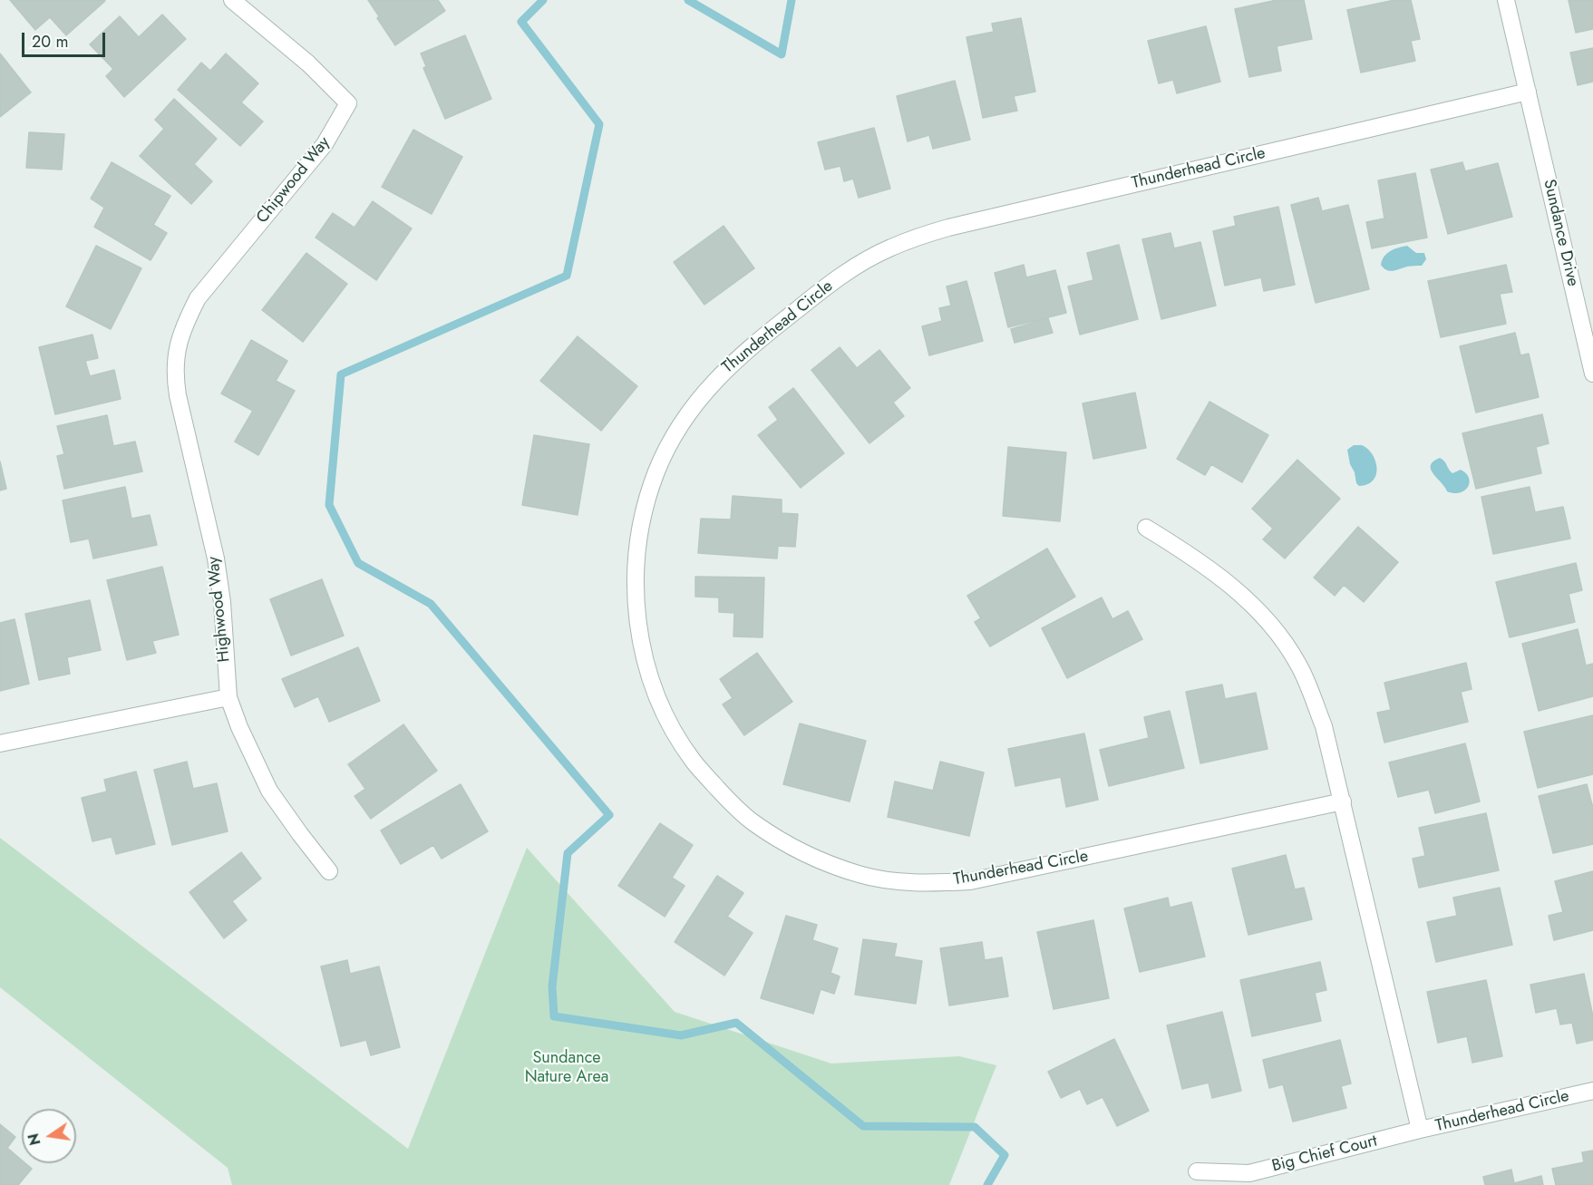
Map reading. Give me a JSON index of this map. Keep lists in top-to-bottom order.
{
  "streets": {
    "street": [
      "Thunderhead Circle",
      "Chipwood Way",
      "Sundance Drive",
      "Highwood Way",
      "Big Chief Court"
    ]
  },
  "crossings": [
    ["Thunderhead Circle", "Sundance Drive"],
    ["Thunderhead Circle", "Big Chief Court"],
    ["Chipwood Way", "Highwood Way"]
  ],
  "parks": ["Sundance Nature Area"],
  "scale_bar": "20 m",
  "north": "left"
}
